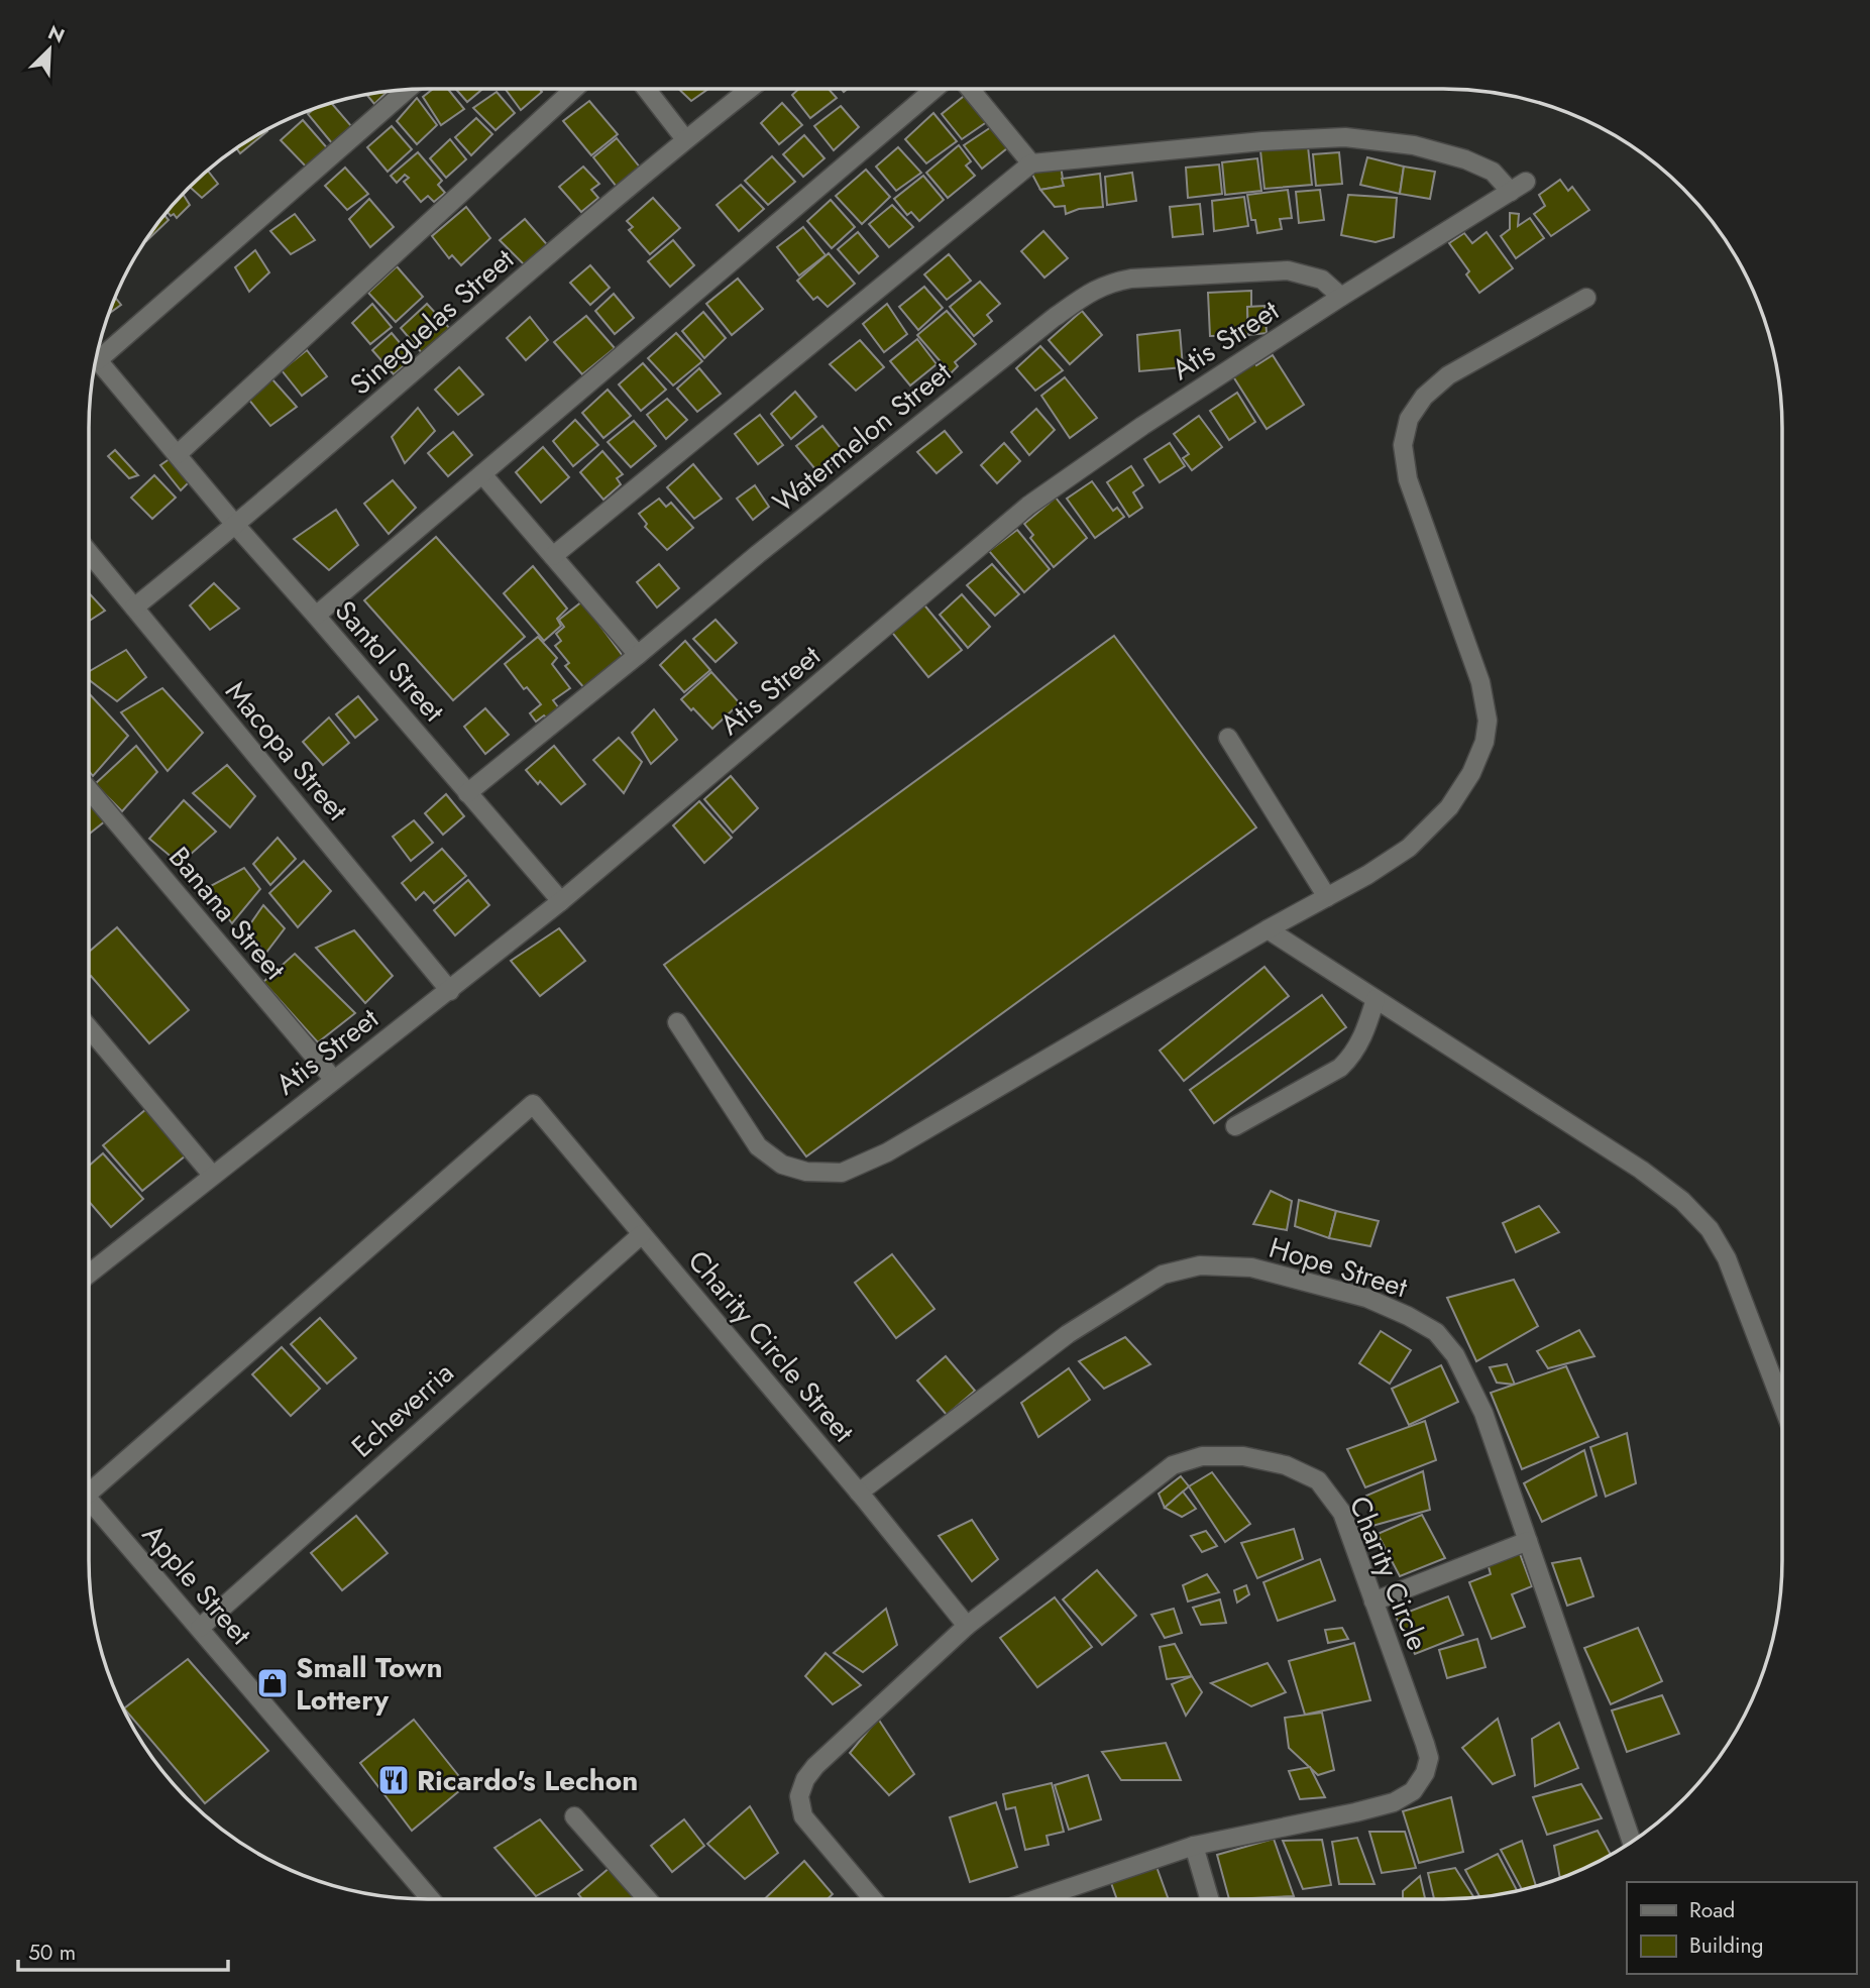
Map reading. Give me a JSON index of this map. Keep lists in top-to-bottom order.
{
  "streets": {
    "street": [
      "Sineguelas Street",
      "Atis Street",
      "Watermelon Street",
      "Santol Street",
      "Macopa Street",
      "Banana Street",
      "Hope Street",
      "Charity Circle Street",
      "Echeverria",
      "Charity Circle",
      "Apple Street"
    ]
  },
  "crossings": [
    ["Sineguelas Street", "Santol Street"],
    ["Sineguelas Street", "Macopa Street"],
    ["Atis Street", "Watermelon Street"],
    ["Atis Street", "Santol Street"],
    ["Atis Street", "Macopa Street"],
    ["Atis Street", "Banana Street"],
    ["Watermelon Street", "Santol Street"],
    ["Hope Street", "Charity Circle Street"],
    ["Charity Circle Street", "Echeverria"],
    ["Charity Circle Street", "Charity Circle"],
    ["Echeverria", "Apple Street"]
  ],
  "places": {
    "shop": ["Small Town Lottery"],
    "restaurant": ["Ricardo's Lechon"]
  },
  "legend": ["Road", "Building"],
  "scale_bar": "50 m",
  "north": "top right"
}
